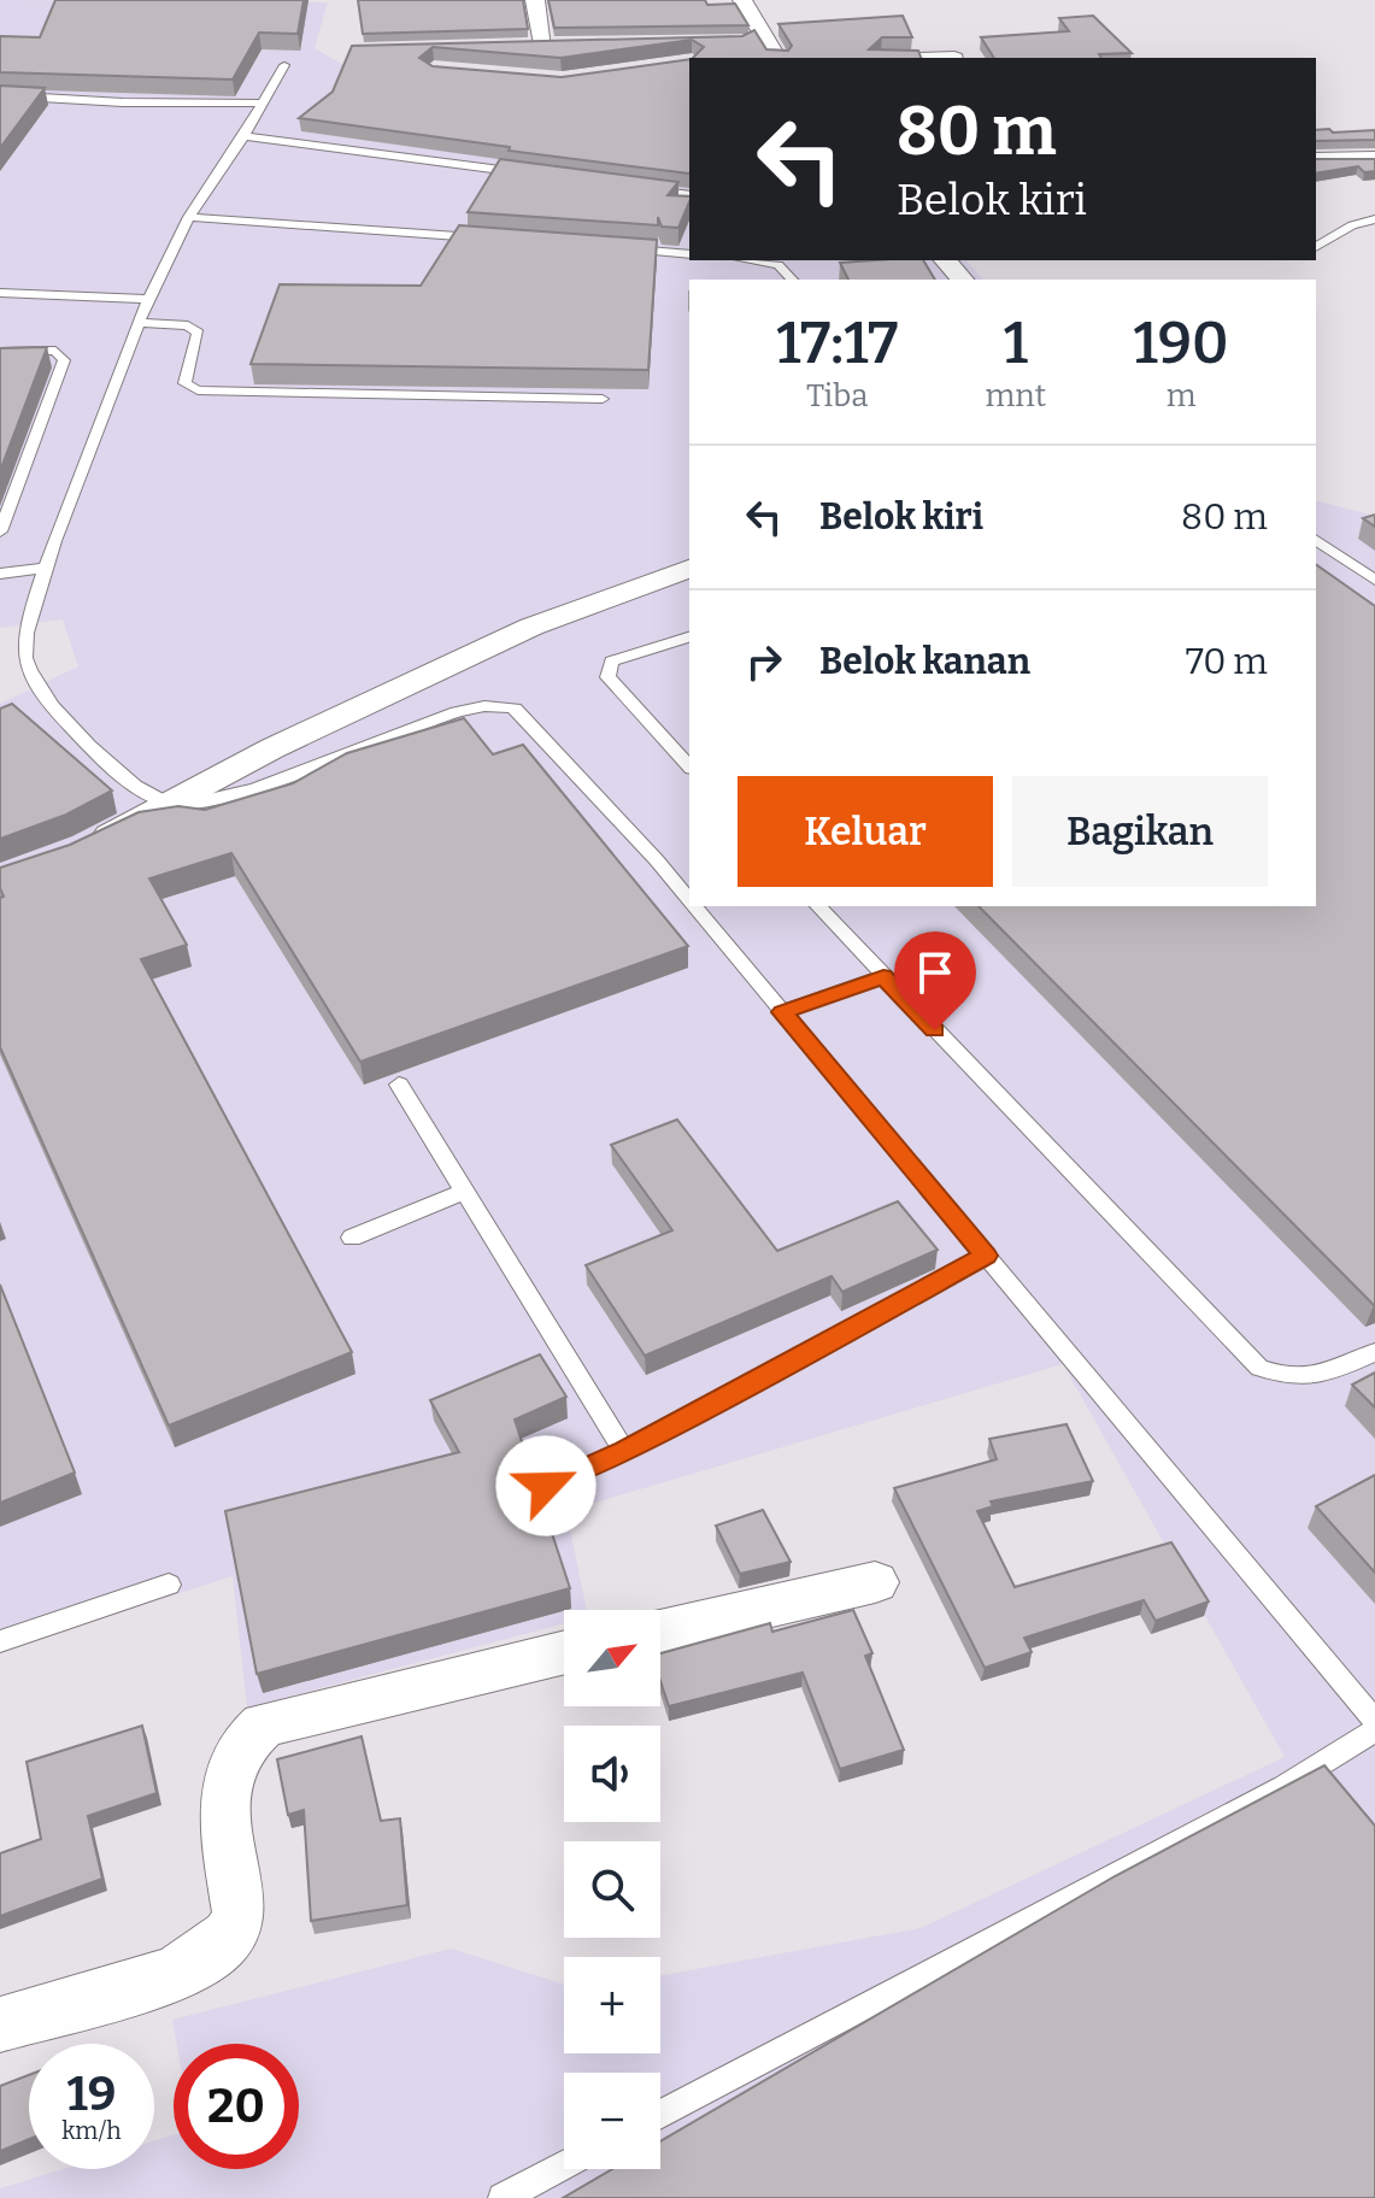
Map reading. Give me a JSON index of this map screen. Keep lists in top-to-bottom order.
{
  "north": "top right",
  "page": {
    "turn": ["80 m", "Belok kiri"],
    "eta": [
      "17:17",
      "Tiba",
      "1",
      "mnt",
      "190",
      "m"
    ],
    "list": [
      {
        "name": "Belok kiri",
        "value": "80 m"
      },
      {
        "name": "Belok kanan",
        "value": "70 m"
      }
    ],
    "buttons": ["Keluar", "Bagikan"],
    "map_buttons": ["+", "−"],
    "speed": "19 km/h",
    "limit": "20"
  }
}
